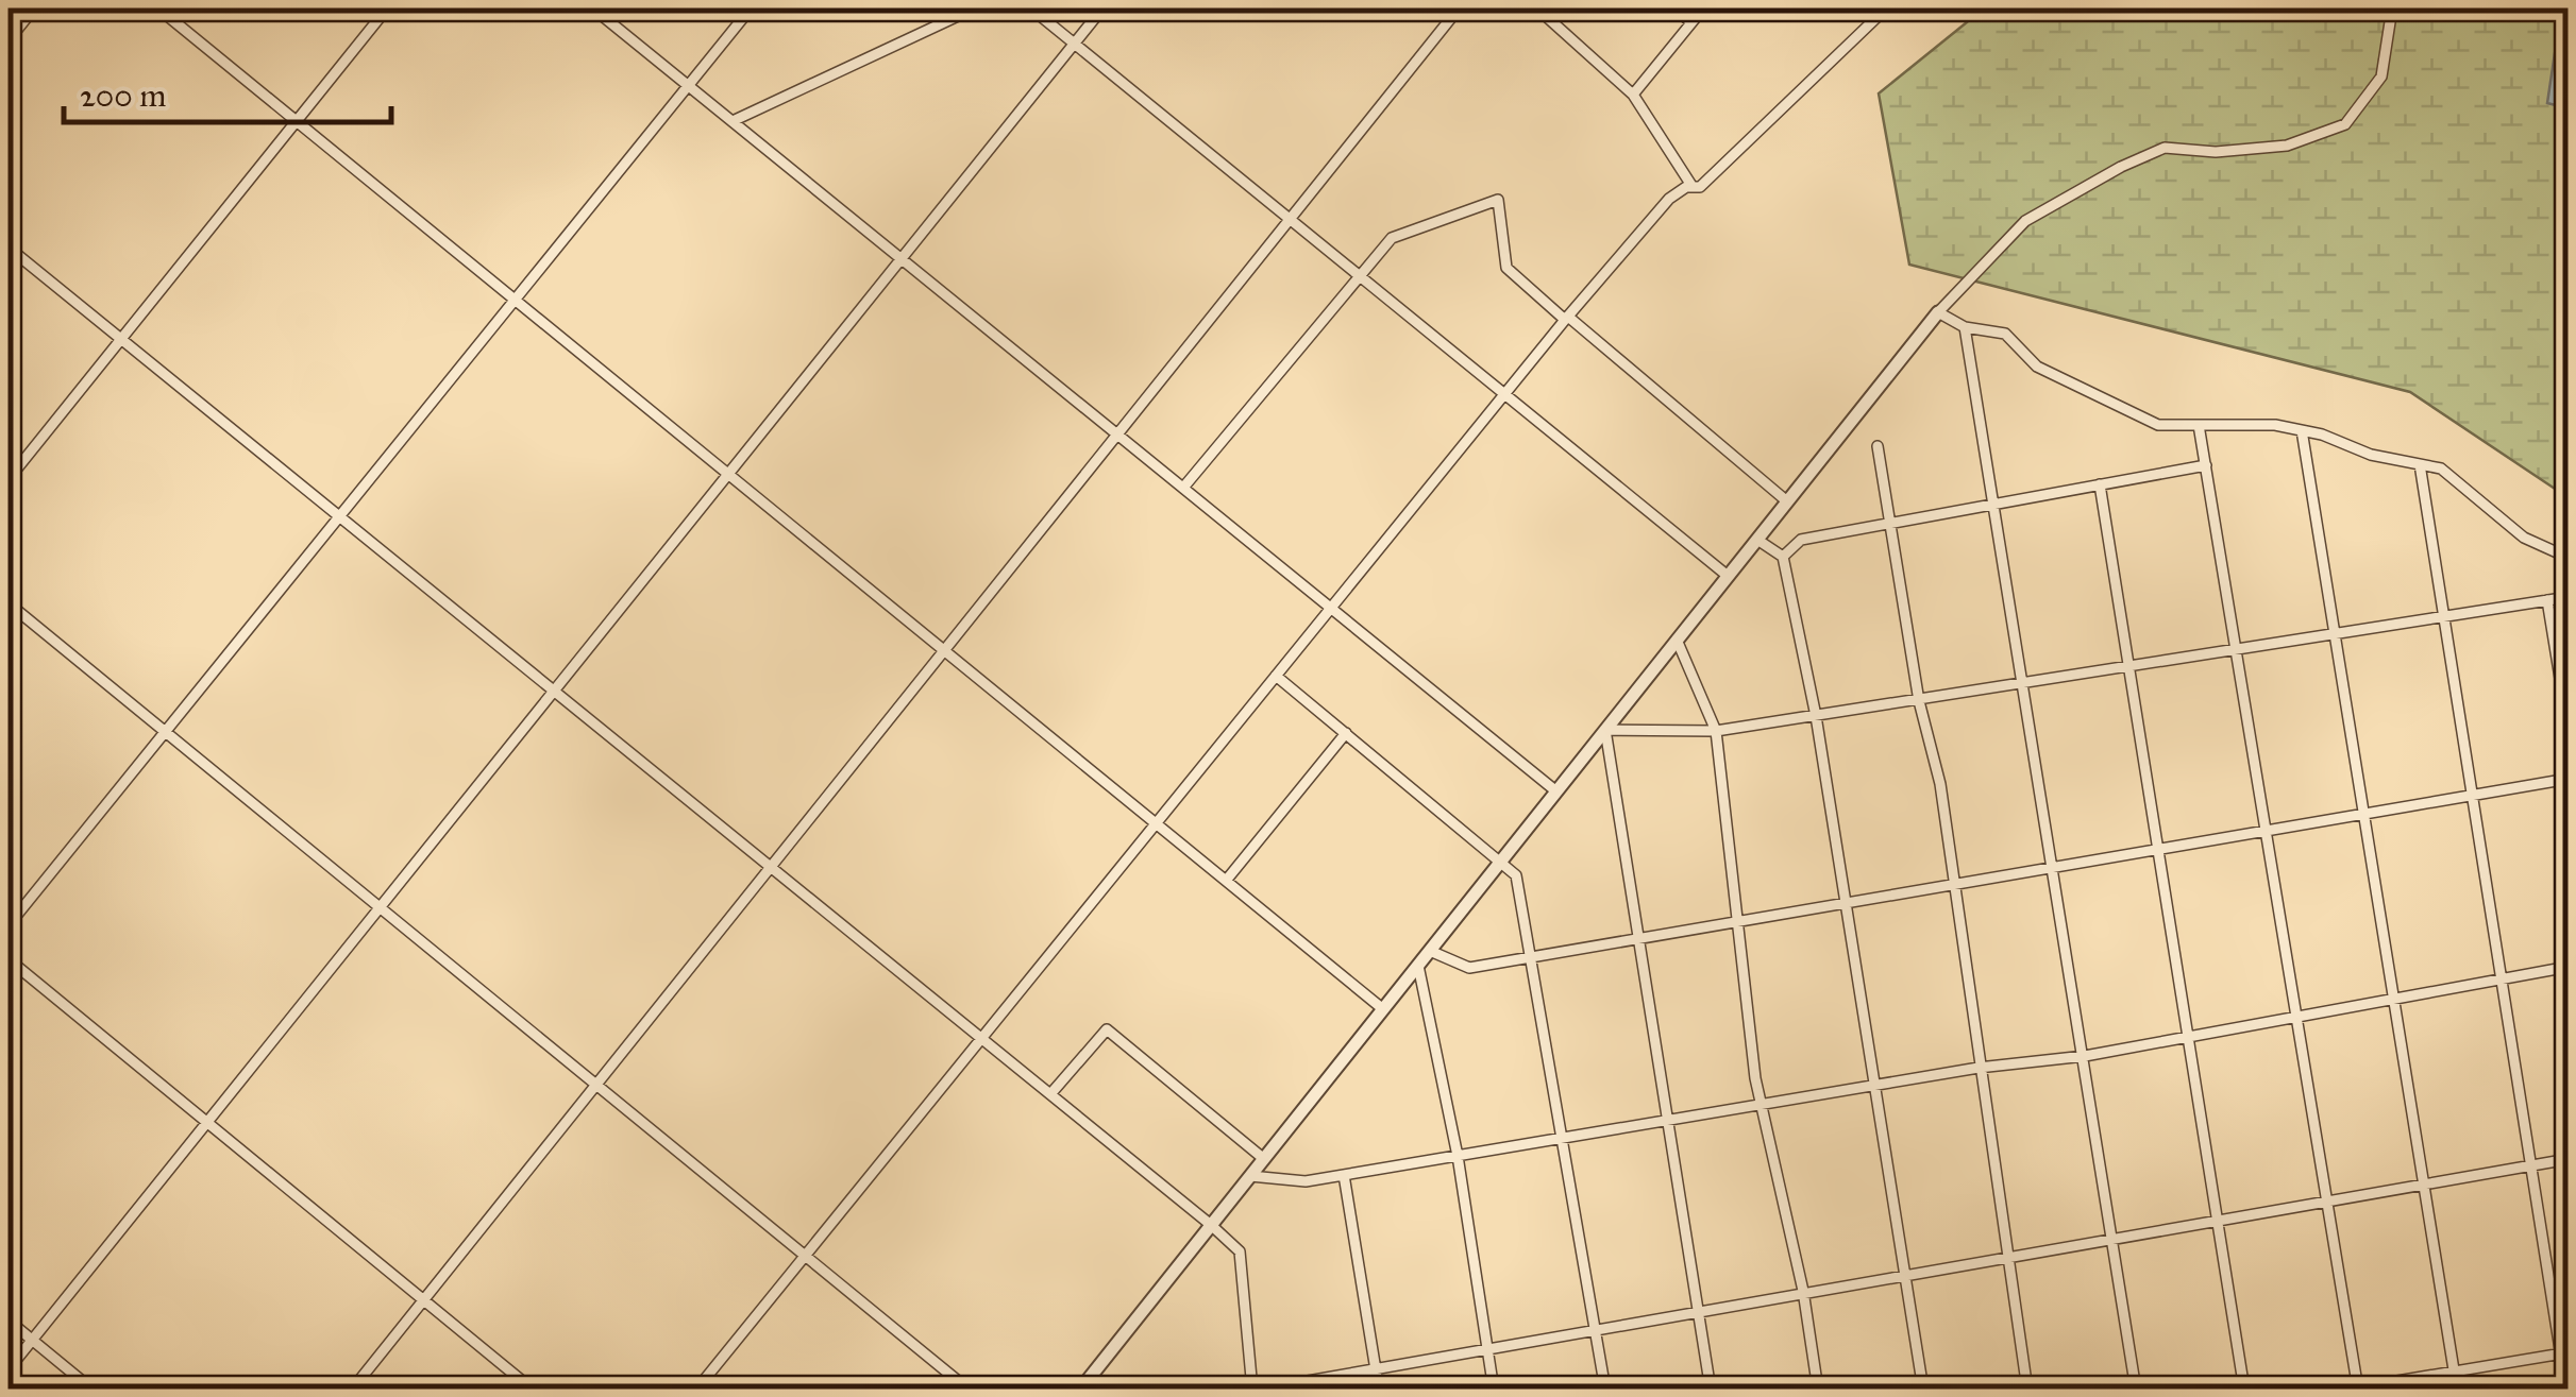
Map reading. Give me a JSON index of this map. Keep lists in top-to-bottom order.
{
  "scale_bar": "200 m"
}
